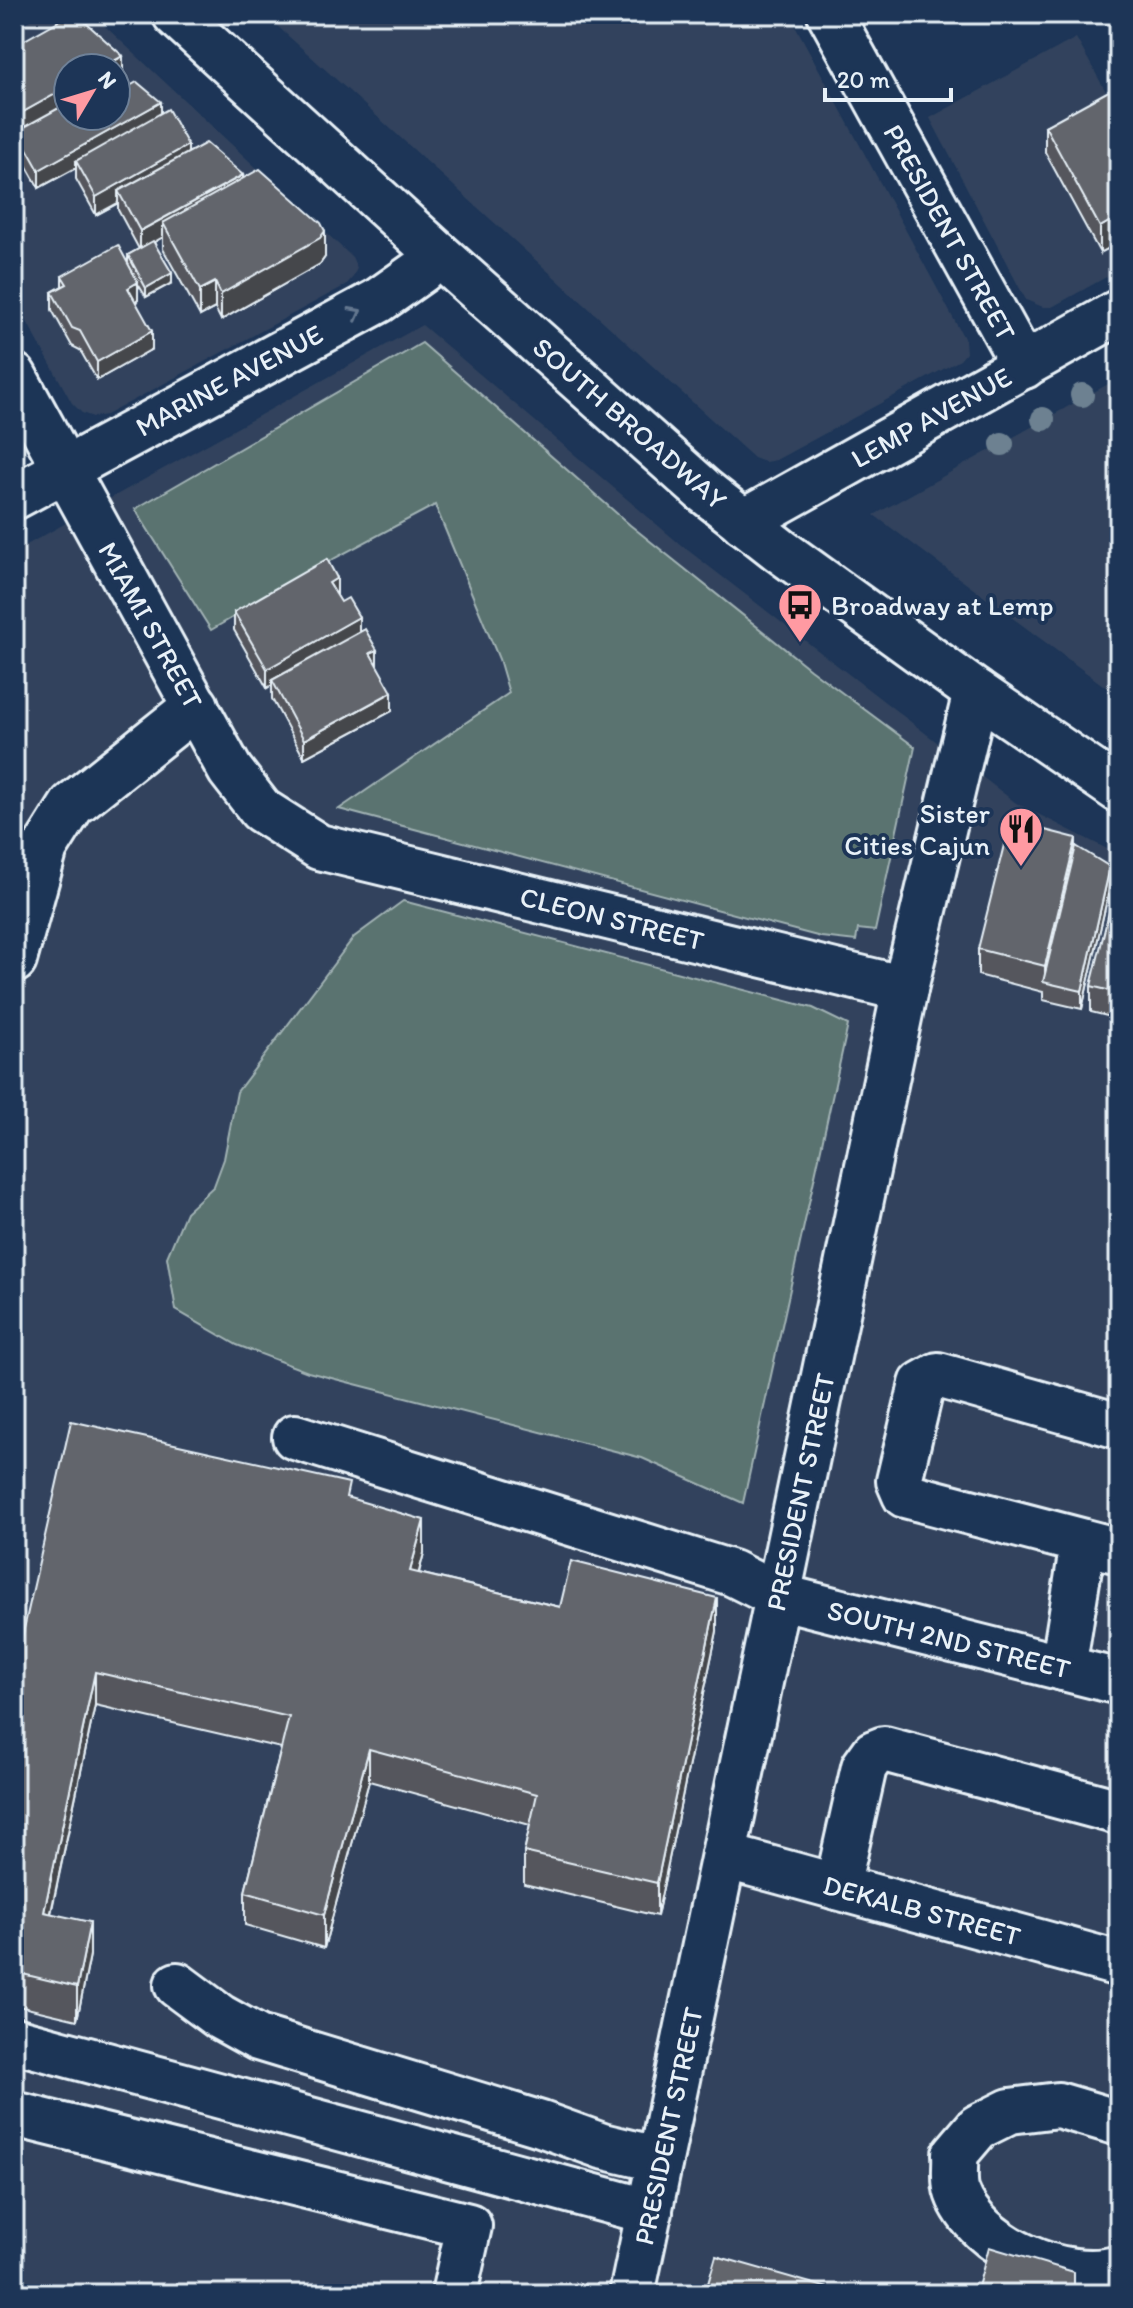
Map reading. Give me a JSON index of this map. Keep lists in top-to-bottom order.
{
  "streets": {
    "street": [
      "PRESIDENT STREET",
      "MARINE AVENUE",
      "LEMP AVENUE",
      "SOUTH BROADWAY",
      "MIAMI STREET",
      "CLEON STREET",
      "SOUTH 2ND STREET",
      "DEKALB STREET"
    ]
  },
  "crossings": [
    ["PRESIDENT STREET", "LEMP AVENUE"],
    ["PRESIDENT STREET", "SOUTH BROADWAY"],
    ["PRESIDENT STREET", "CLEON STREET"],
    ["PRESIDENT STREET", "SOUTH 2ND STREET"],
    ["PRESIDENT STREET", "DEKALB STREET"],
    ["MARINE AVENUE", "SOUTH BROADWAY"],
    ["MARINE AVENUE", "MIAMI STREET"],
    ["LEMP AVENUE", "SOUTH BROADWAY"],
    ["MIAMI STREET", "CLEON STREET"]
  ],
  "one_way": ["MARINE AVENUE"],
  "places": {
    "bus stop": ["Broadway at Lemp"],
    "restaurant": ["Sister Cities Cajun"]
  },
  "scale_bar": "20 m",
  "north": "top right"
}
